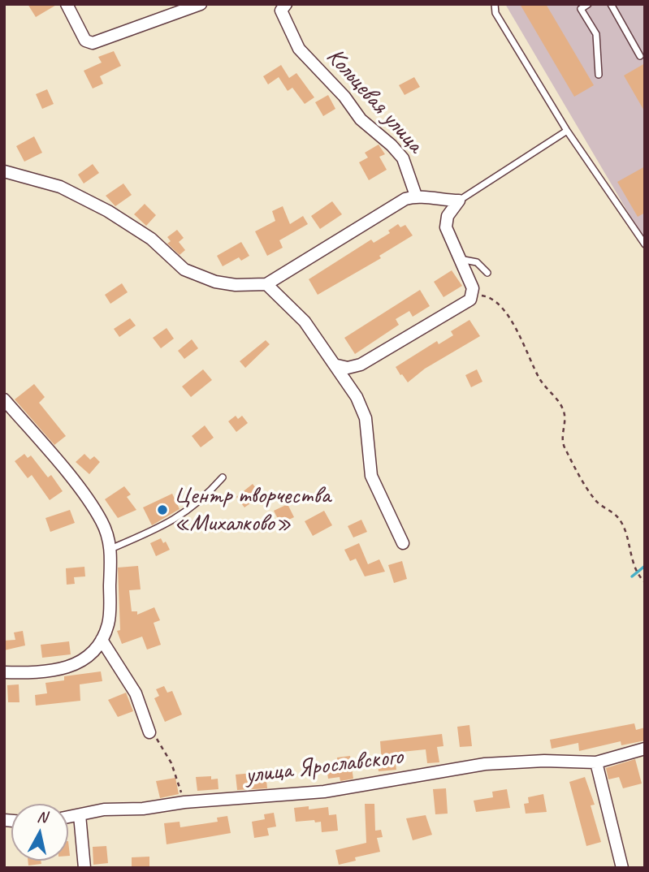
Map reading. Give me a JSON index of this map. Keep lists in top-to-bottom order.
{
  "streets": {
    "street": ["Кольцевая улица", "улица Ярославского"]
  },
  "places": ["Центр творчества «Михалково»"],
  "north": "top"
}
